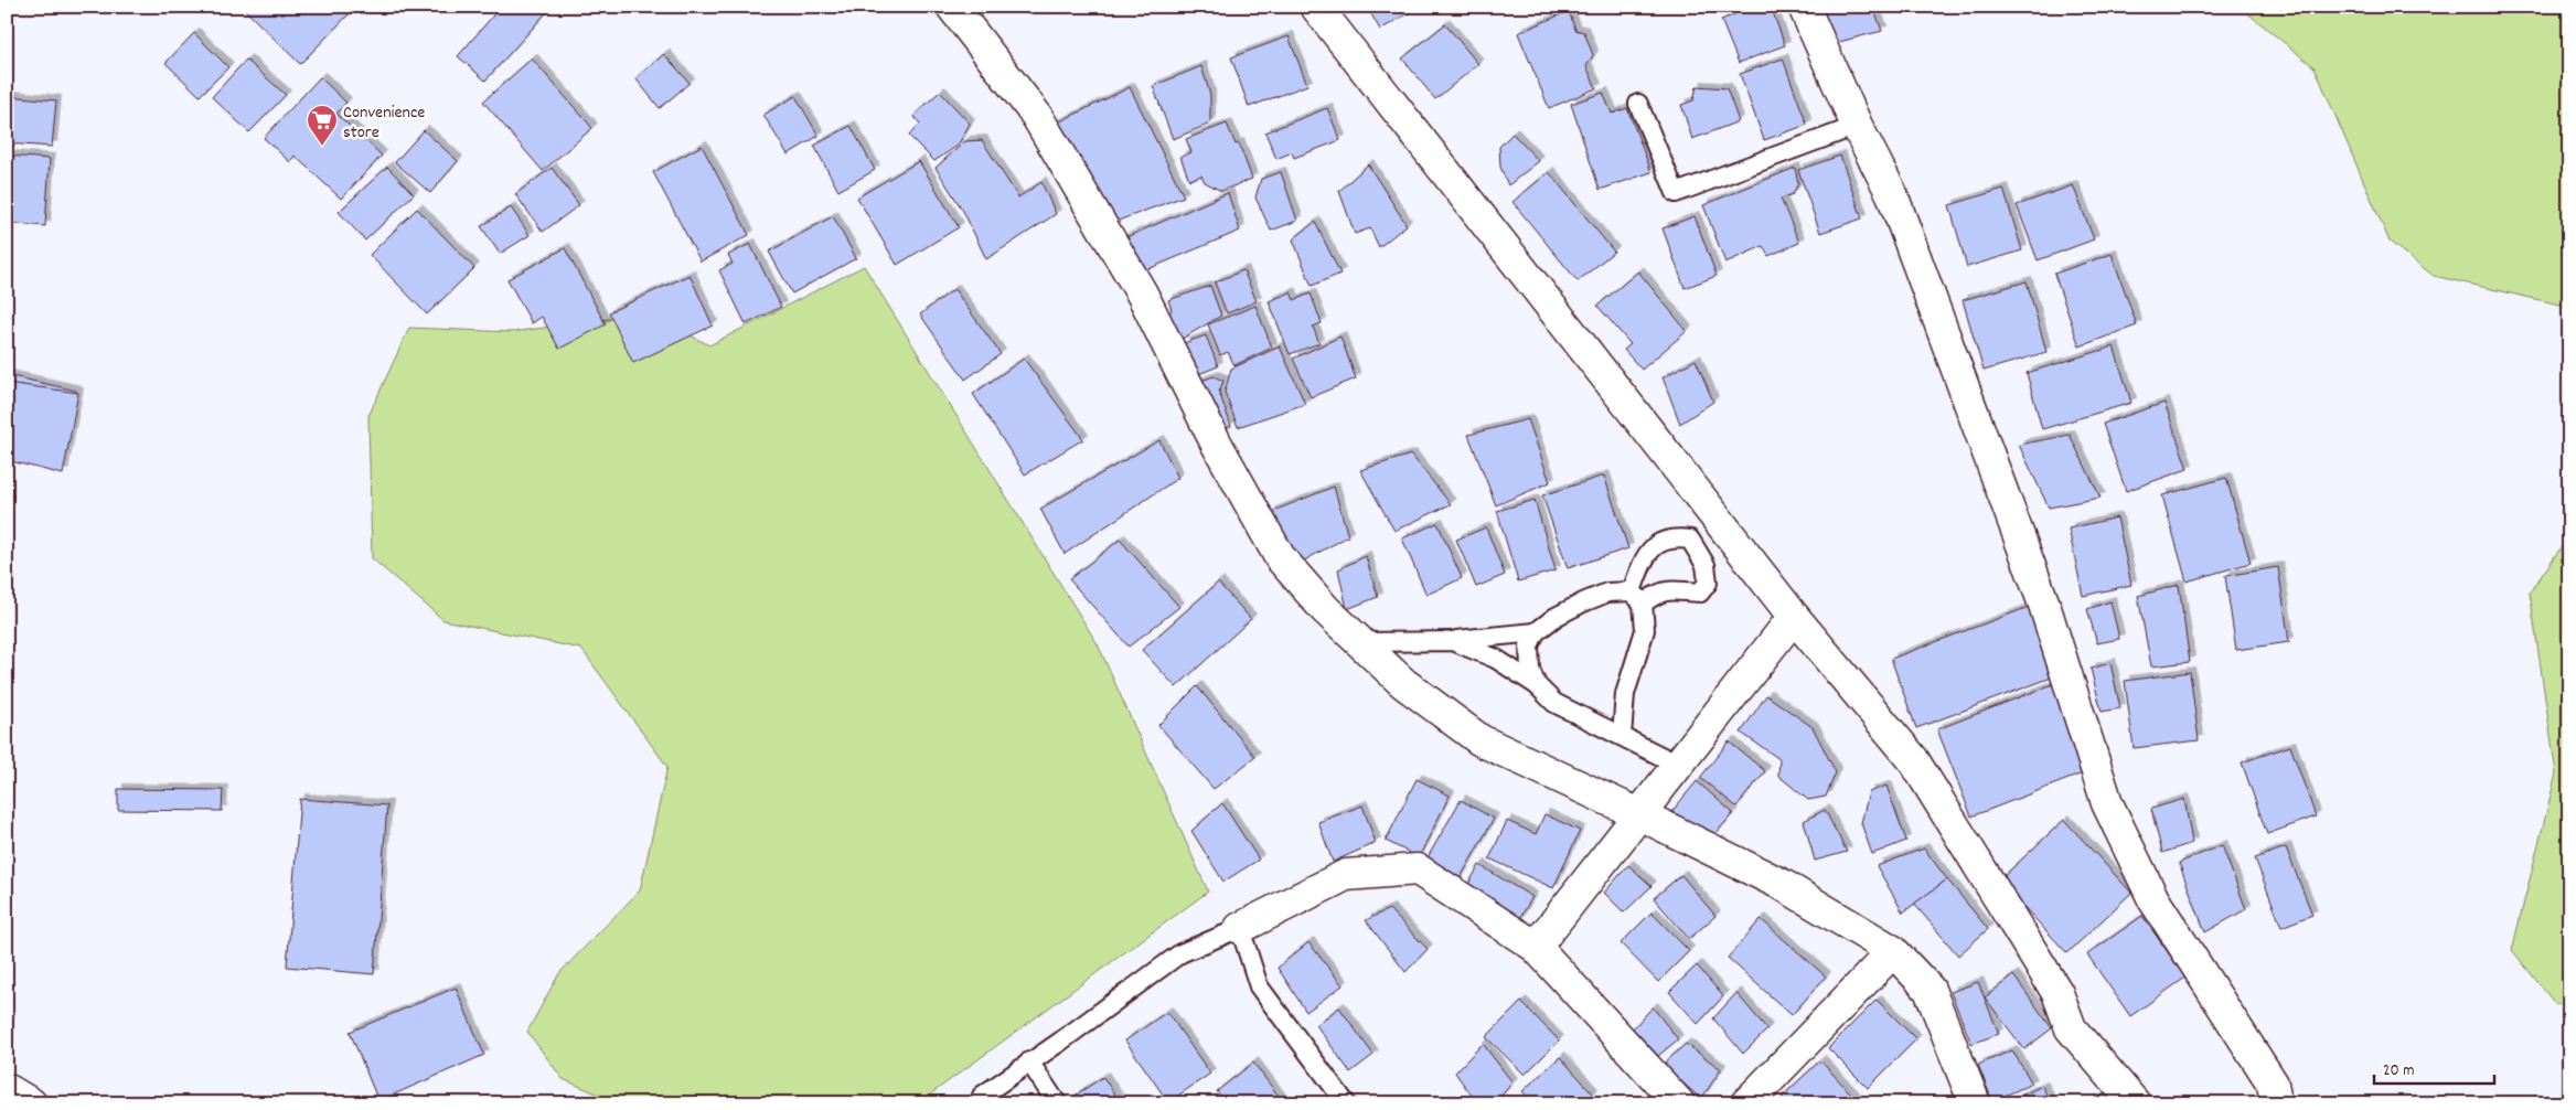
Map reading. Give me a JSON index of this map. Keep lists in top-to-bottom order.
{
  "places": {
    "supermarket": ["Convenience store"]
  },
  "scale_bar": "20 m"
}
